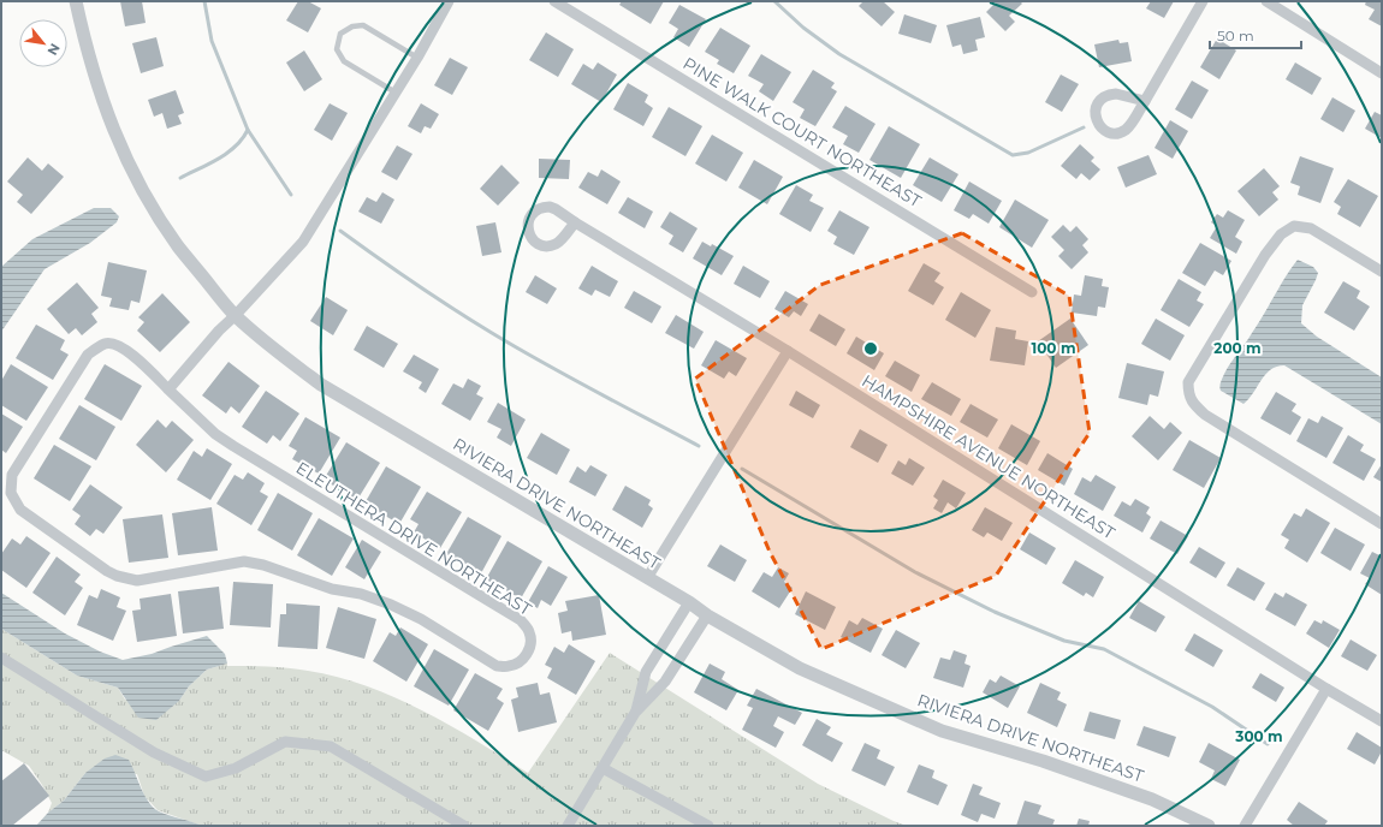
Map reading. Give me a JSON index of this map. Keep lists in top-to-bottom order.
{
  "streets": {
    "street": [
      "PINE WALK COURT NORTHEAST",
      "HAMPSHIRE AVENUE NORTHEAST",
      "RIVIERA DRIVE NORTHEAST",
      "ELEUTHERA DRIVE NORTHEAST"
    ]
  },
  "scale_bar": "50 m",
  "north": "bottom right",
  "rings": ["100 m", "200 m", "300 m"]
}
